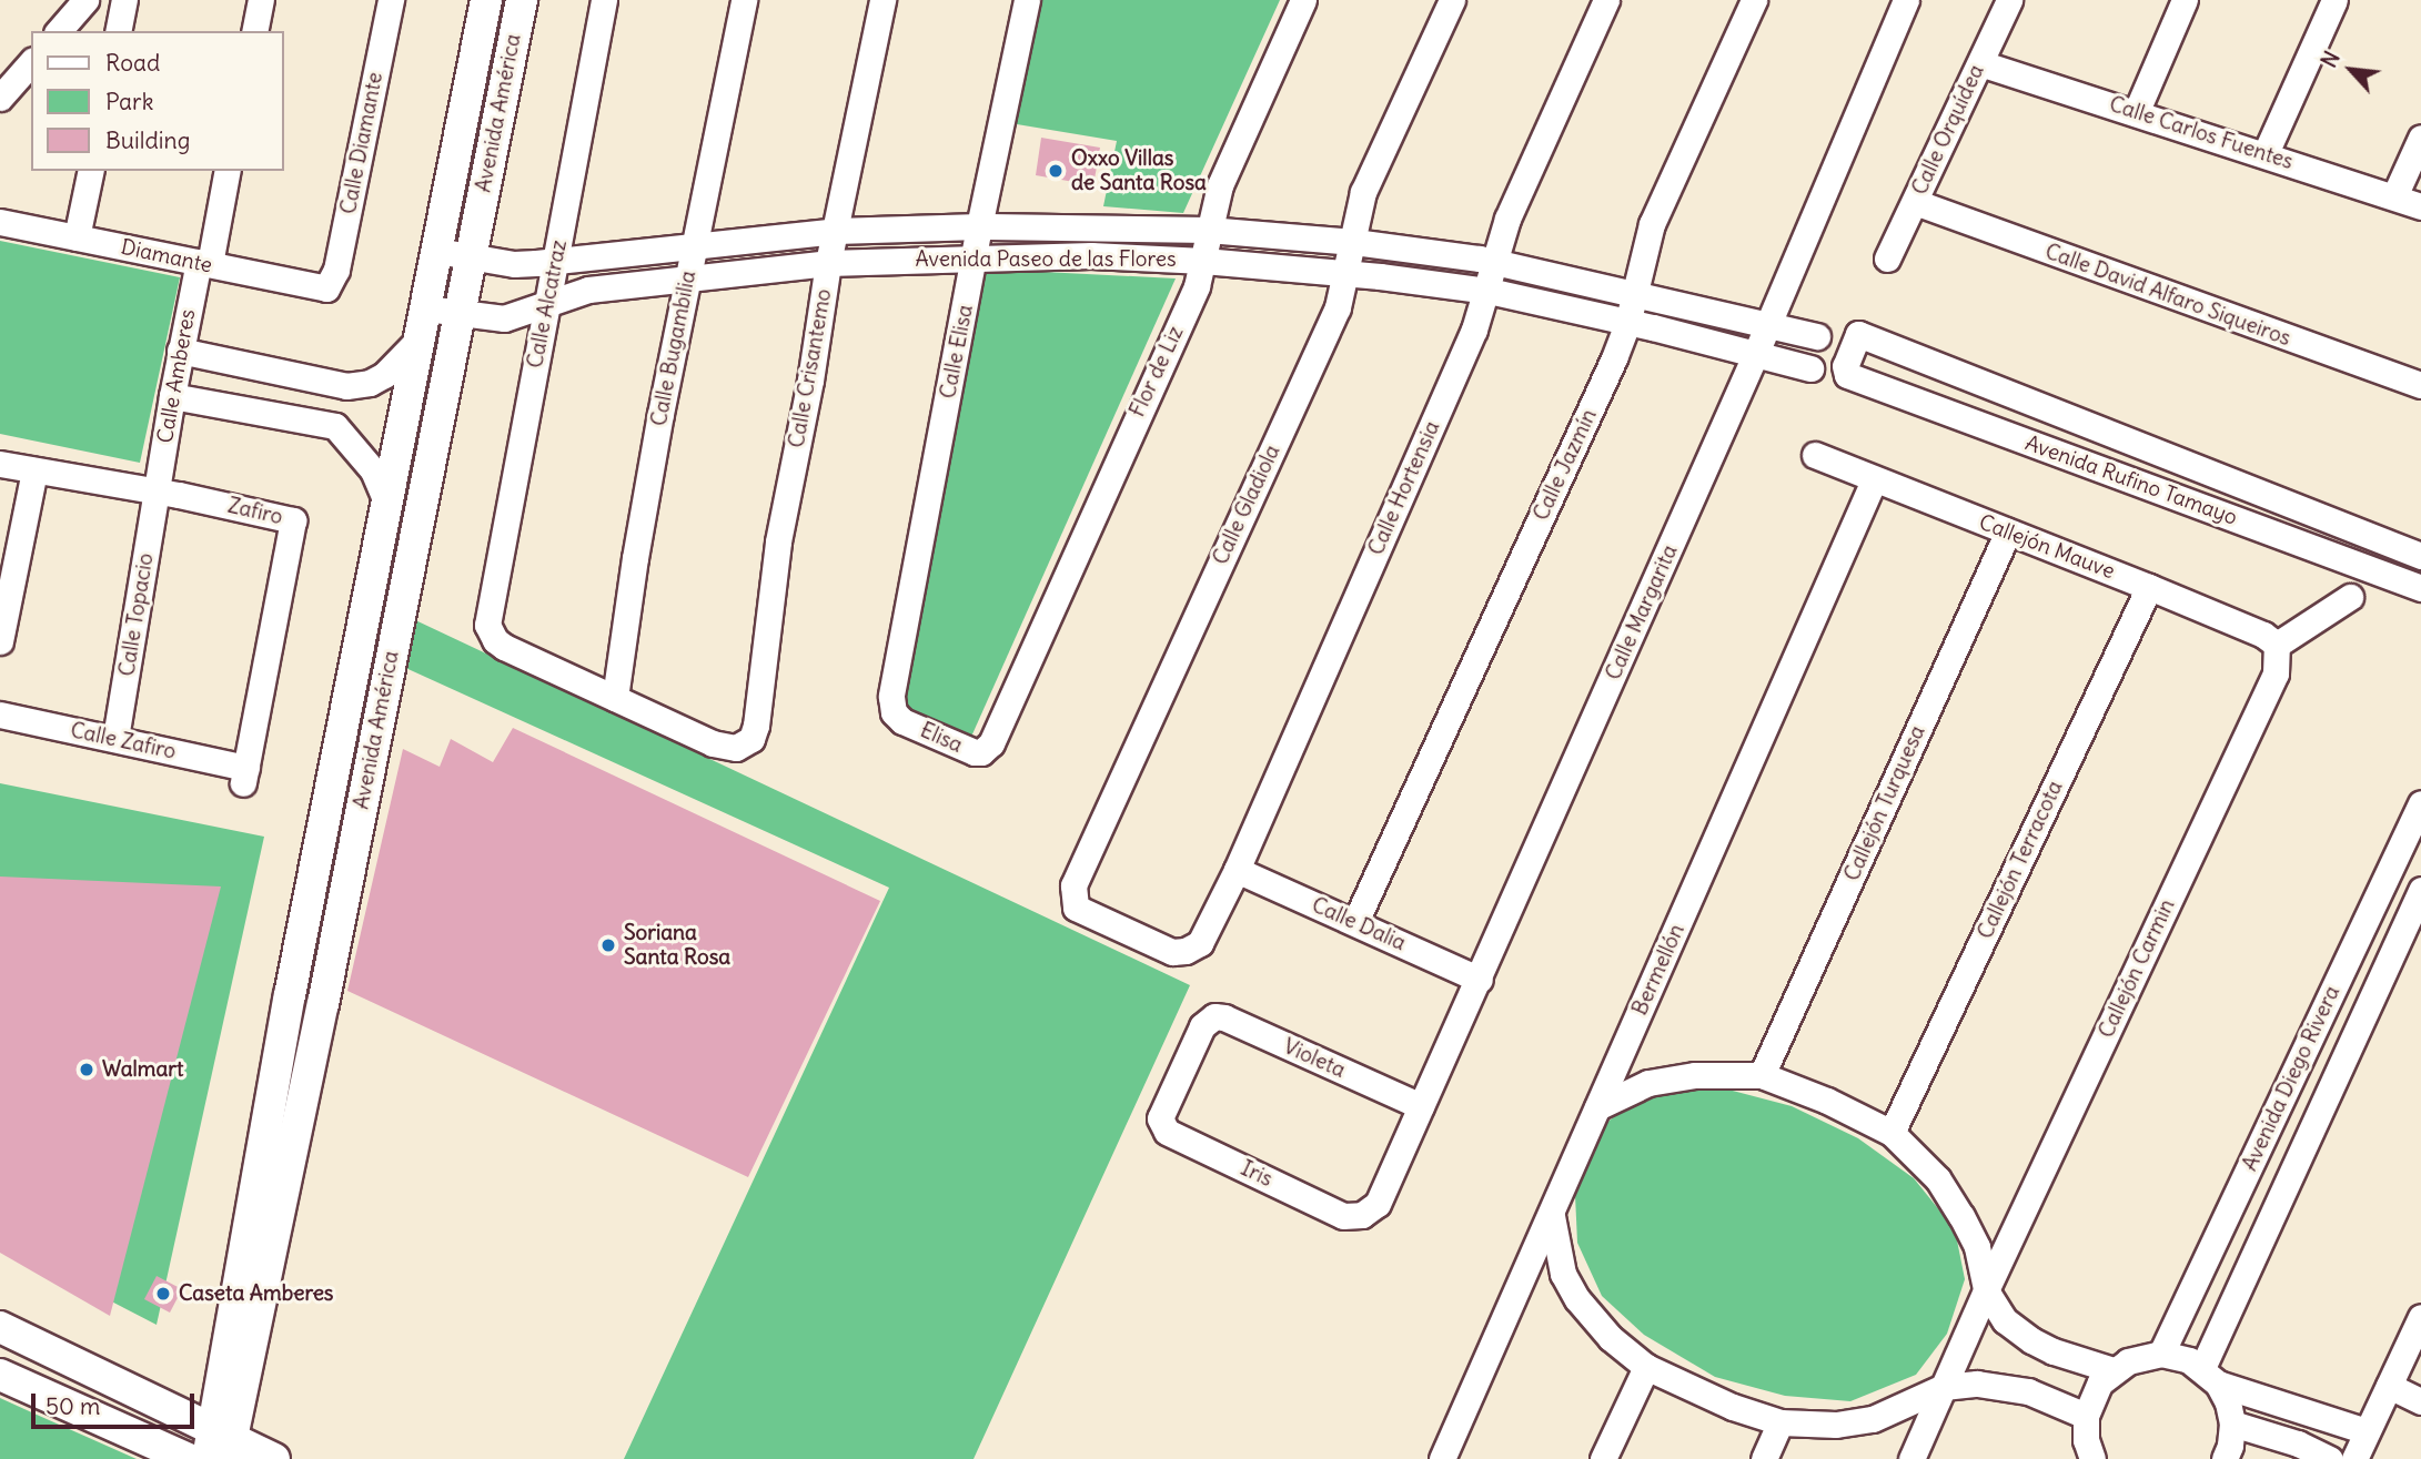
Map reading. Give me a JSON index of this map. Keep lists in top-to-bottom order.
{
  "streets": {
    "main road": ["Avenida América"],
    "street": [
      "Calle Orquídea",
      "Calle Carlos Fuentes",
      "Calle Diamante",
      "Diamante",
      "Avenida Paseo de las Flores",
      "Calle David Alfaro Siqueiros",
      "Calle Alcatraz",
      "Calle Bugambilia",
      "Calle Elisa",
      "Calle Crisantemo",
      "Flor de Liz",
      "Calle Amberes",
      "Calle Jazmín",
      "Avenida Rufino Tamayo",
      "Calle Hortensia",
      "Calle Gladiola",
      "Zafiro",
      "Callejón Mauve",
      "Calle Margarita",
      "Calle Topacio",
      "Elisa",
      "Calle Zafiro",
      "Callejón Turquesa",
      "Callejón Terracota",
      "Calle Dalia",
      "Callejón Carmin",
      "Bermellón",
      "Violeta",
      "Avenida Diego Rivera",
      "Iris"
    ]
  },
  "crossings": [
    ["Avenida América", "Avenida Paseo de las Flores"],
    ["Calle Orquídea", "Calle Carlos Fuentes"],
    ["Calle Orquídea", "Calle David Alfaro Siqueiros"],
    ["Calle Diamante", "Diamante"],
    ["Diamante", "Calle Amberes"],
    ["Avenida Paseo de las Flores", "Calle Alcatraz"],
    ["Avenida Paseo de las Flores", "Calle Bugambilia"],
    ["Avenida Paseo de las Flores", "Calle Elisa"],
    ["Avenida Paseo de las Flores", "Calle Crisantemo"],
    ["Avenida Paseo de las Flores", "Flor de Liz"],
    ["Avenida Paseo de las Flores", "Calle Jazmín"],
    ["Avenida Paseo de las Flores", "Calle Hortensia"],
    ["Avenida Paseo de las Flores", "Calle Gladiola"],
    ["Avenida Paseo de las Flores", "Calle Margarita"],
    ["Calle Alcatraz", "Calle Bugambilia"],
    ["Calle Alcatraz", "Calle Crisantemo"],
    ["Calle Bugambilia", "Calle Crisantemo"],
    ["Calle Elisa", "Elisa"],
    ["Flor de Liz", "Elisa"],
    ["Calle Amberes", "Zafiro"],
    ["Calle Amberes", "Calle Topacio"],
    ["Calle Jazmín", "Calle Dalia"],
    ["Calle Hortensia", "Calle Gladiola"],
    ["Calle Hortensia", "Calle Dalia"],
    ["Zafiro", "Calle Topacio"],
    ["Zafiro", "Calle Zafiro"],
    ["Callejón Mauve", "Callejón Turquesa"],
    ["Callejón Mauve", "Callejón Terracota"],
    ["Callejón Mauve", "Callejón Carmin"],
    ["Callejón Mauve", "Bermellón"],
    ["Calle Margarita", "Calle Dalia"],
    ["Calle Margarita", "Violeta"],
    ["Calle Margarita", "Iris"],
    ["Calle Topacio", "Calle Zafiro"],
    ["Violeta", "Iris"]
  ],
  "places": [
    "Oxxo Villas de Santa Rosa",
    "Soriana Santa Rosa",
    "Walmart",
    "Caseta Amberes"
  ],
  "legend": ["Road", "Park", "Building"],
  "scale_bar": "50 m",
  "north": "top left"
}
